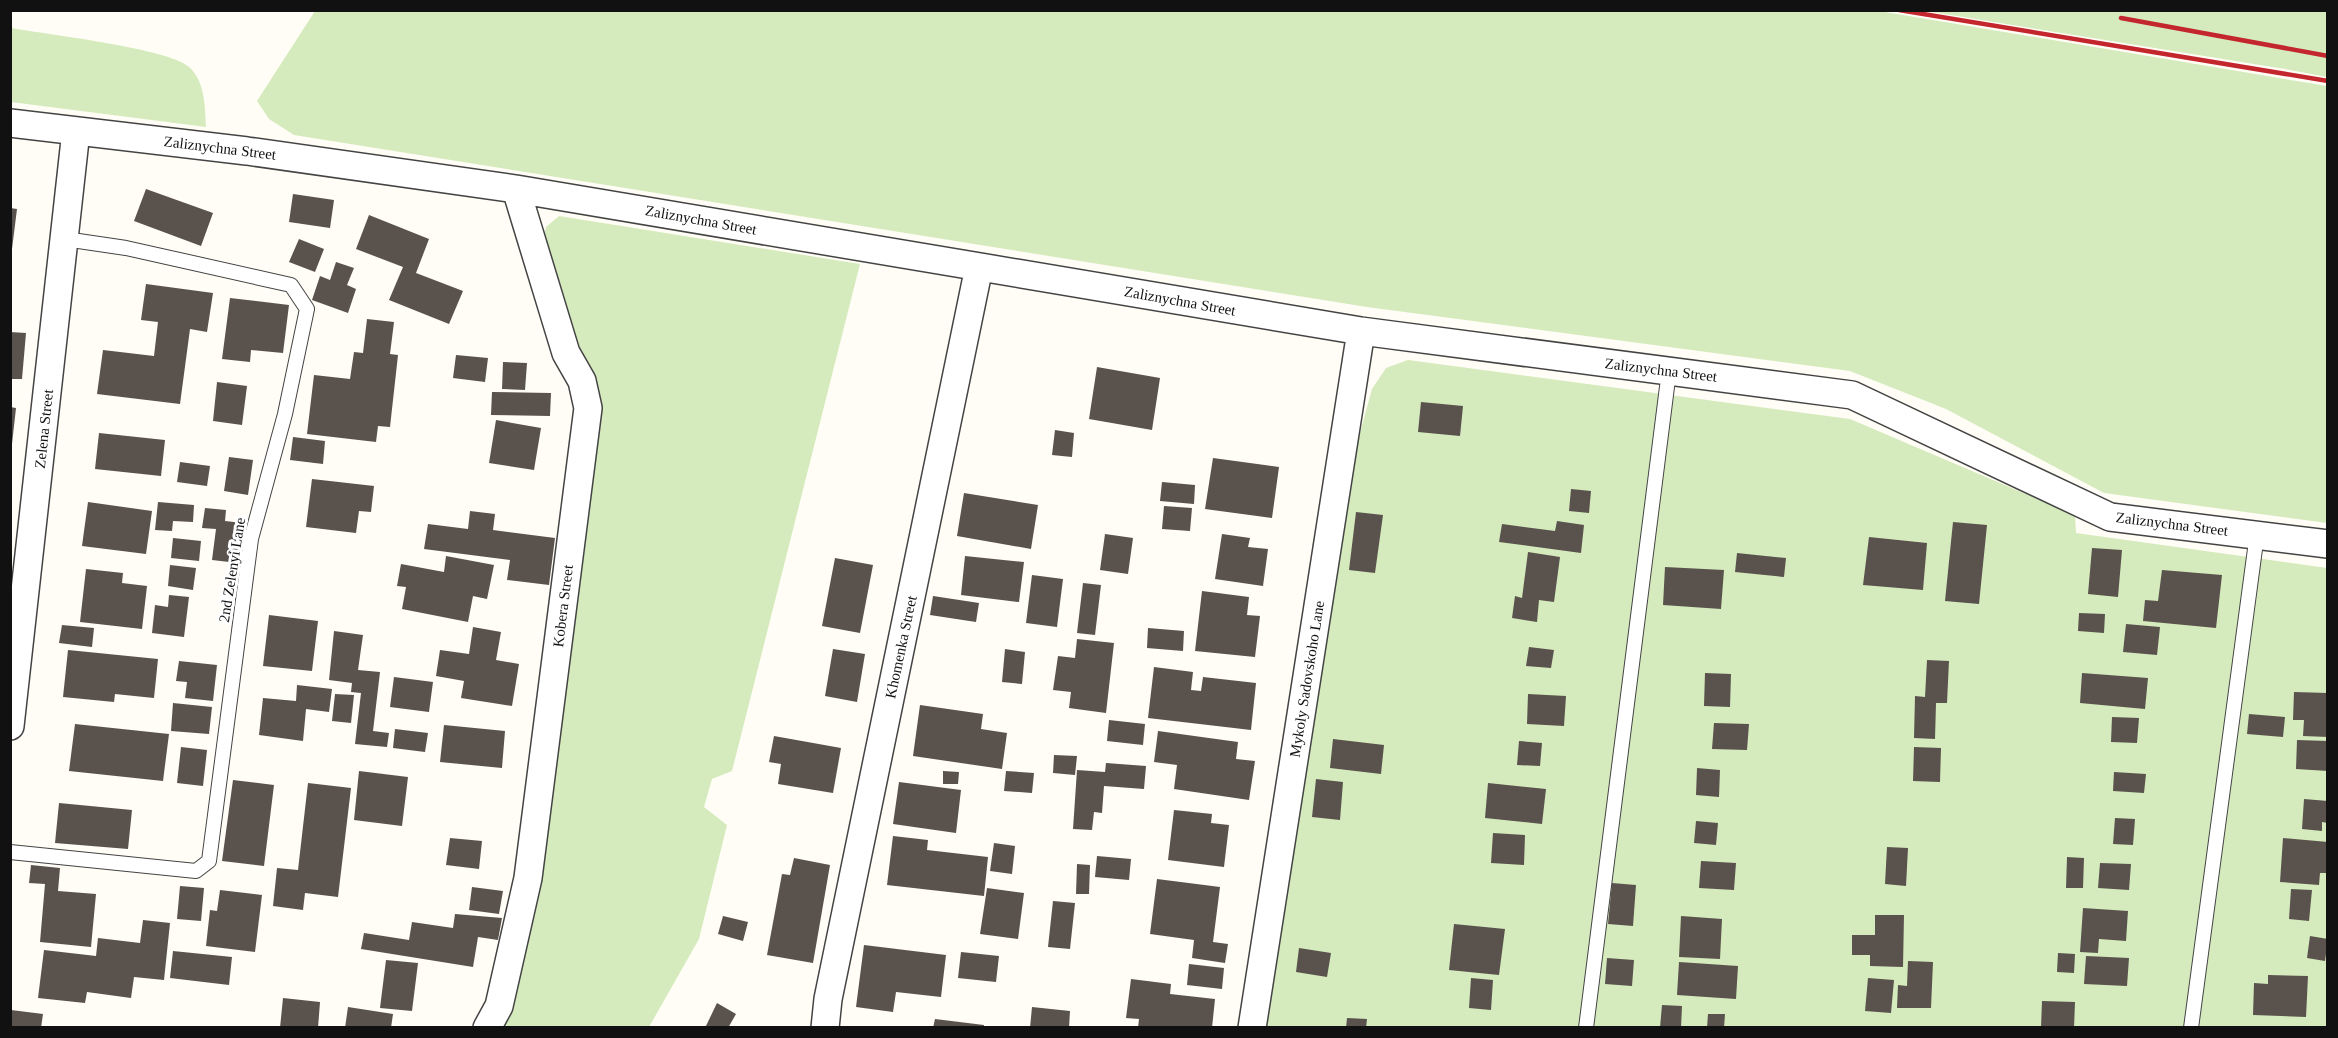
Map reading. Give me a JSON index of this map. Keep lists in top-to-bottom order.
{
  "streets": {
    "street": [
      "Zaliznychna Street",
      "Zelena Street",
      "Kobera Street",
      "Khomenka Street",
      "Mykoly Sadovskoho Lane"
    ],
    "lane": ["2nd Zelenyi Lane"]
  },
  "crossings": [
    ["Zaliznychna Street", "Zelena Street"],
    ["Zaliznychna Street", "Kobera Street"],
    ["Zaliznychna Street", "Khomenka Street"],
    ["Zaliznychna Street", "Mykoly Sadovskoho Lane"],
    ["Zelena Street", "2nd Zelenyi Lane"]
  ]
}
